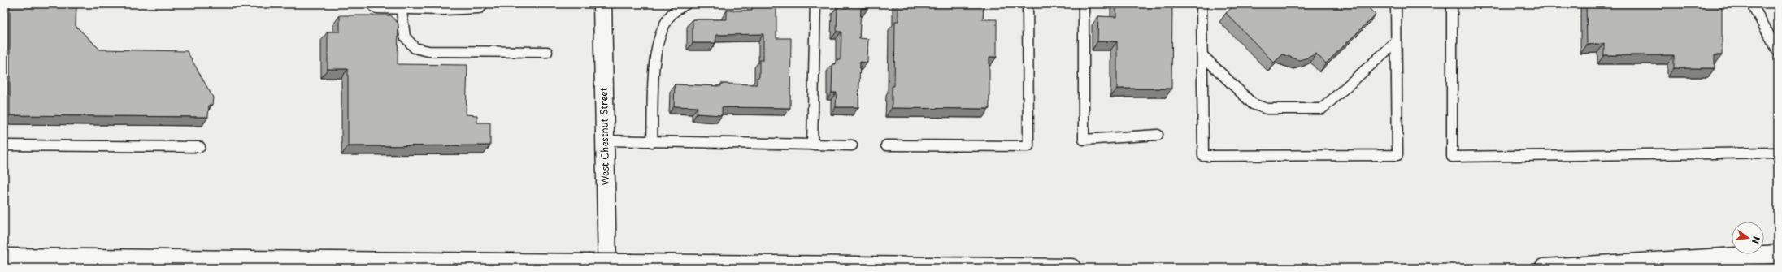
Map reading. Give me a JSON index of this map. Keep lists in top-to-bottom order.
{
  "streets": {
    "main road": ["West Chestnut Street"]
  },
  "north": "right"
}
